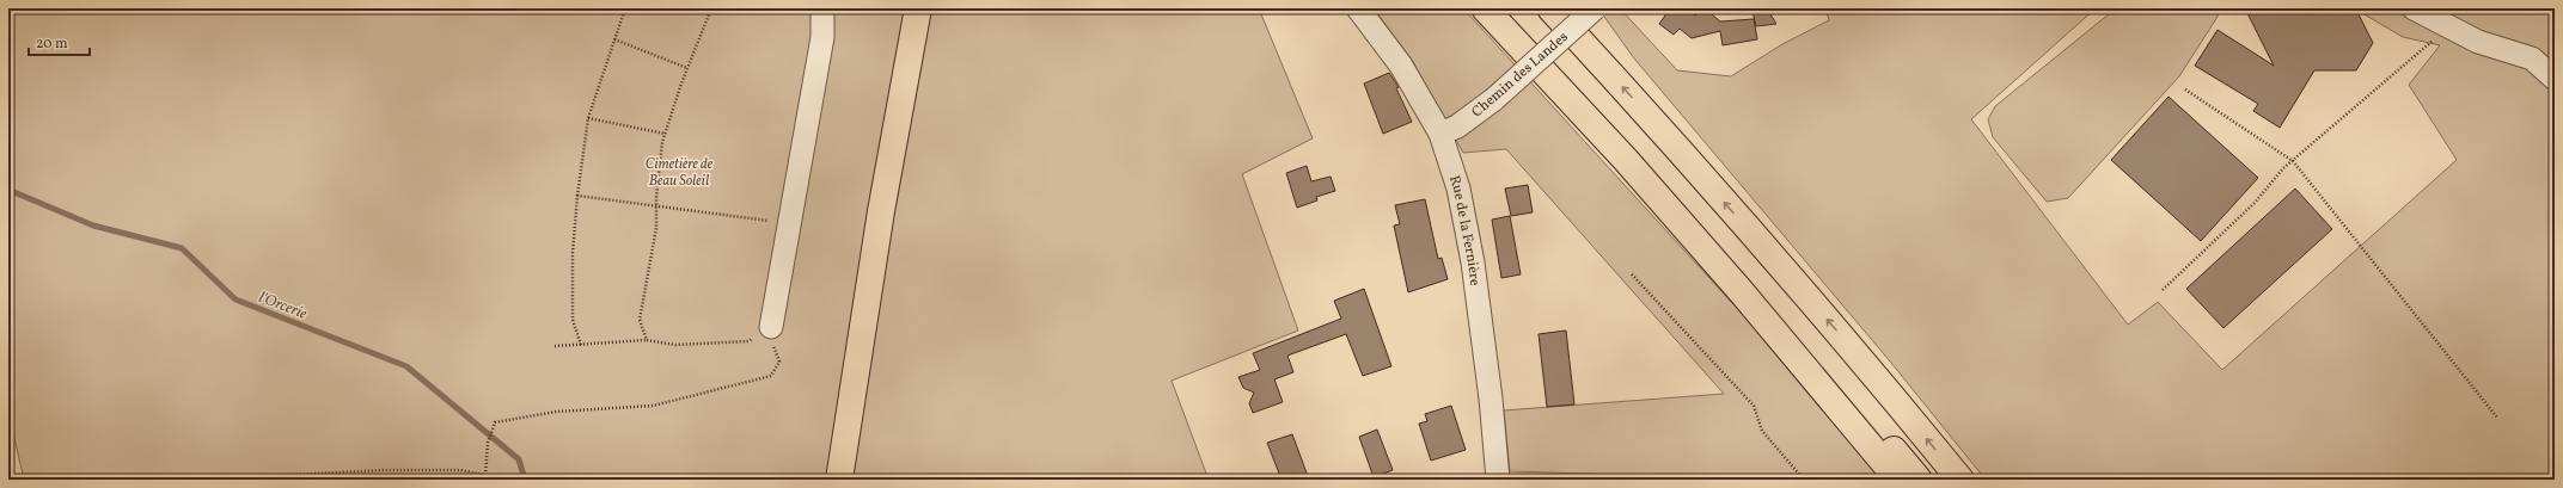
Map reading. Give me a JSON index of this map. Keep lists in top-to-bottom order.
{
  "streets": {
    "street": ["Chemin des Landes", "Rue de la Fernière"]
  },
  "crossings": [
    ["Chemin des Landes", "Rue de la Fernière"]
  ],
  "water": ["l'Orcerie"],
  "parks": ["Cimetière de Beau Soleil"],
  "scale_bar": "20 m"
}
